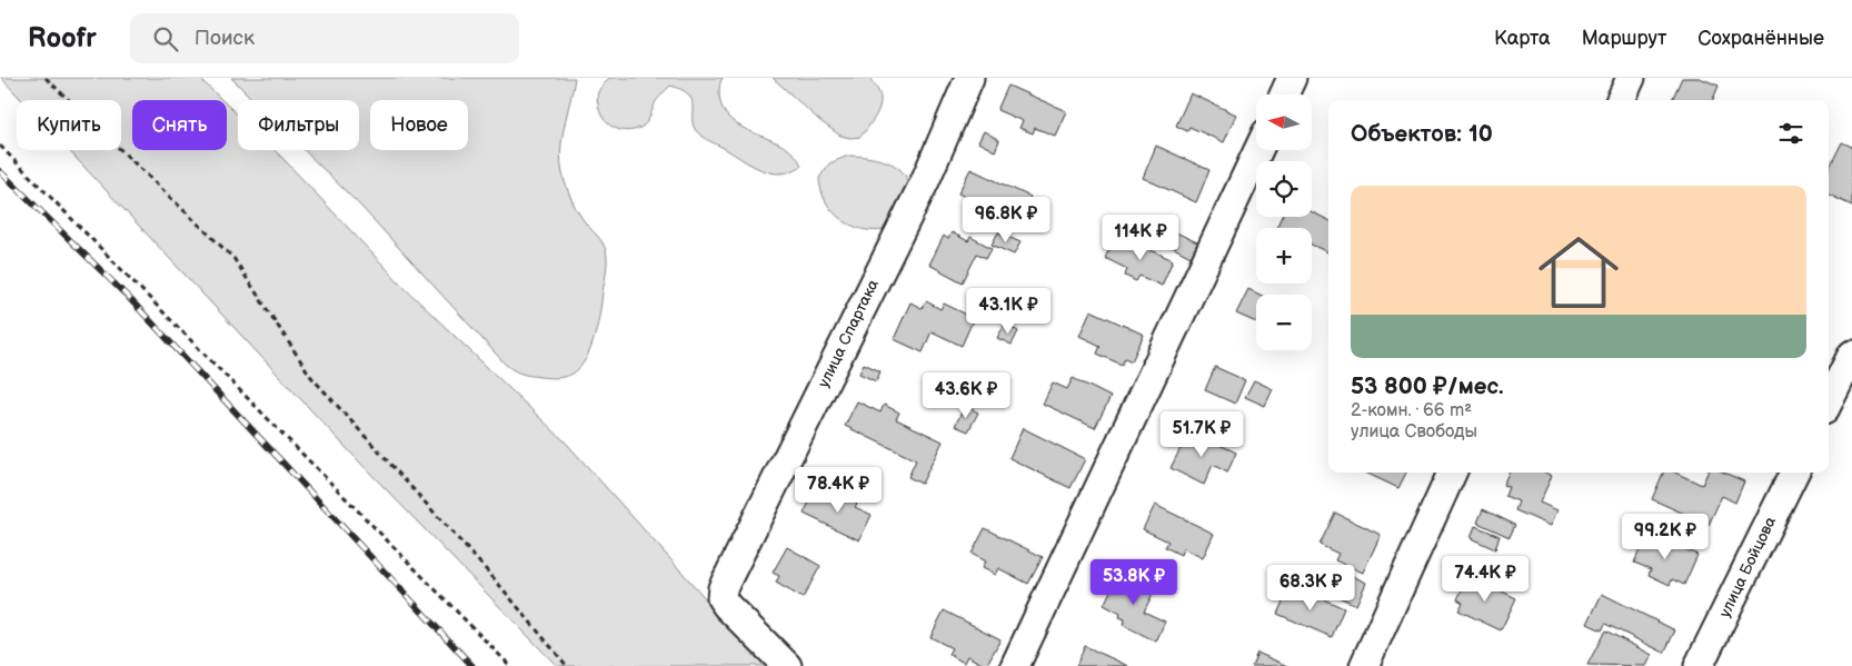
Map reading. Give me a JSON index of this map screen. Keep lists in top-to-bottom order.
{
  "streets": {
    "street": ["улица Спартака", "улица Бойцова"]
  },
  "north": "left",
  "page": {
    "header": "Roofr",
    "search": "Поиск",
    "nav": ["Карта", "Маршрут", "Сохранённые"],
    "map_buttons": ["+", "−"],
    "chip": [
      "Купить",
      "Снять",
      "Фильтры",
      "Новое"
    ],
    "heading": "Объектов: 10",
    "list": [
      {
        "name": "53 800 ₽/мес.",
        "note": "2-комн. · 66 m² · улица Свободы"
      }
    ],
    "price": [
      "96.8K ₽",
      "114K ₽",
      "43.1K ₽",
      "43.6K ₽",
      "51.7K ₽",
      "78.4K ₽",
      "99.2K ₽",
      "74.4K ₽",
      "53.8K ₽",
      "68.3K ₽"
    ]
  }
}
